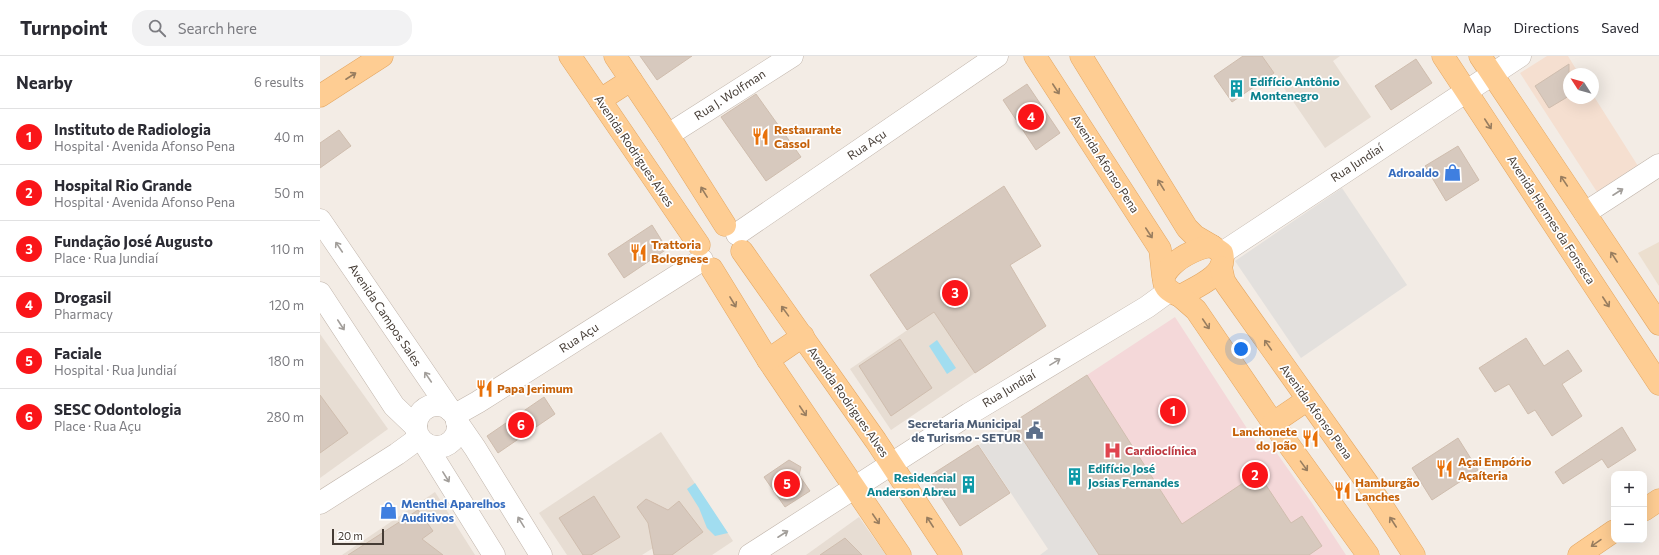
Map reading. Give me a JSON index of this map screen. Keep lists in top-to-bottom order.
{
  "streets": {
    "main road": ["Avenida Rodrigues Alves", "Avenida Afonso Pena", "Avenida Hermes da Fonseca"],
    "street": [
      "Rua J. Wolfman",
      "Rua Açu",
      "Rua Jundiaí",
      "Avenida Campos Sales"
    ]
  },
  "crossings": [
    ["Rua J. Wolfman", "Avenida Rodrigues Alves"],
    ["Rua Açu", "Avenida Rodrigues Alves"],
    ["Rua Açu", "Avenida Campos Sales"],
    ["Avenida Rodrigues Alves", "Rua Jundiaí"],
    ["Rua Jundiaí", "Avenida Afonso Pena"],
    ["Rua Jundiaí", "Avenida Hermes da Fonseca"]
  ],
  "one_way": ["Rua Jundiaí"],
  "places": {
    "building": ["Edifício Antônio Montenegro", "Edifício José Josias Fernandes", "Residencial Anderson Abreu"],
    "restaurant": [
      "Restaurante Cassol",
      "Trattoria Bolognese",
      "Papa Jerimum",
      "Lanchonete do João",
      "Açai Empório Açaíteria",
      "Hamburgão Lanches"
    ],
    "shop": ["Adroaldo", "Menthel Aparelhos Auditivos"],
    "public building": ["Secretaria Municipal de Turismo - SETUR"],
    "hospital": ["Cardioclínica"]
  },
  "scale_bar": "20 m",
  "north": "top left",
  "page": {
    "header": "Turnpoint",
    "search": "Search here",
    "nav": ["Map", "Directions", "Saved"],
    "heading": ["Nearby", "6 results"],
    "pins": [
      "4",
      "3",
      "1",
      "6",
      "2",
      "5"
    ],
    "list": [
      {
        "mark": "1",
        "name": "Instituto de Radiologia",
        "note": "Hospital · Avenida Afonso Pena",
        "value": "40 m"
      },
      {
        "mark": "2",
        "name": "Hospital Rio Grande",
        "note": "Hospital · Avenida Afonso Pena",
        "value": "50 m"
      },
      {
        "mark": "3",
        "name": "Fundação José Augusto",
        "note": "Place · Rua Jundiaí",
        "value": "110 m"
      },
      {
        "mark": "4",
        "name": "Drogasil",
        "note": "Pharmacy",
        "value": "120 m"
      },
      {
        "mark": "5",
        "name": "Faciale",
        "note": "Hospital · Rua Jundiaí",
        "value": "180 m"
      },
      {
        "mark": "6",
        "name": "SESC Odontologia",
        "note": "Place · Rua Açu",
        "value": "280 m"
      }
    ],
    "map_buttons": ["+", "−"],
    "scale": "20 m"
  }
}
